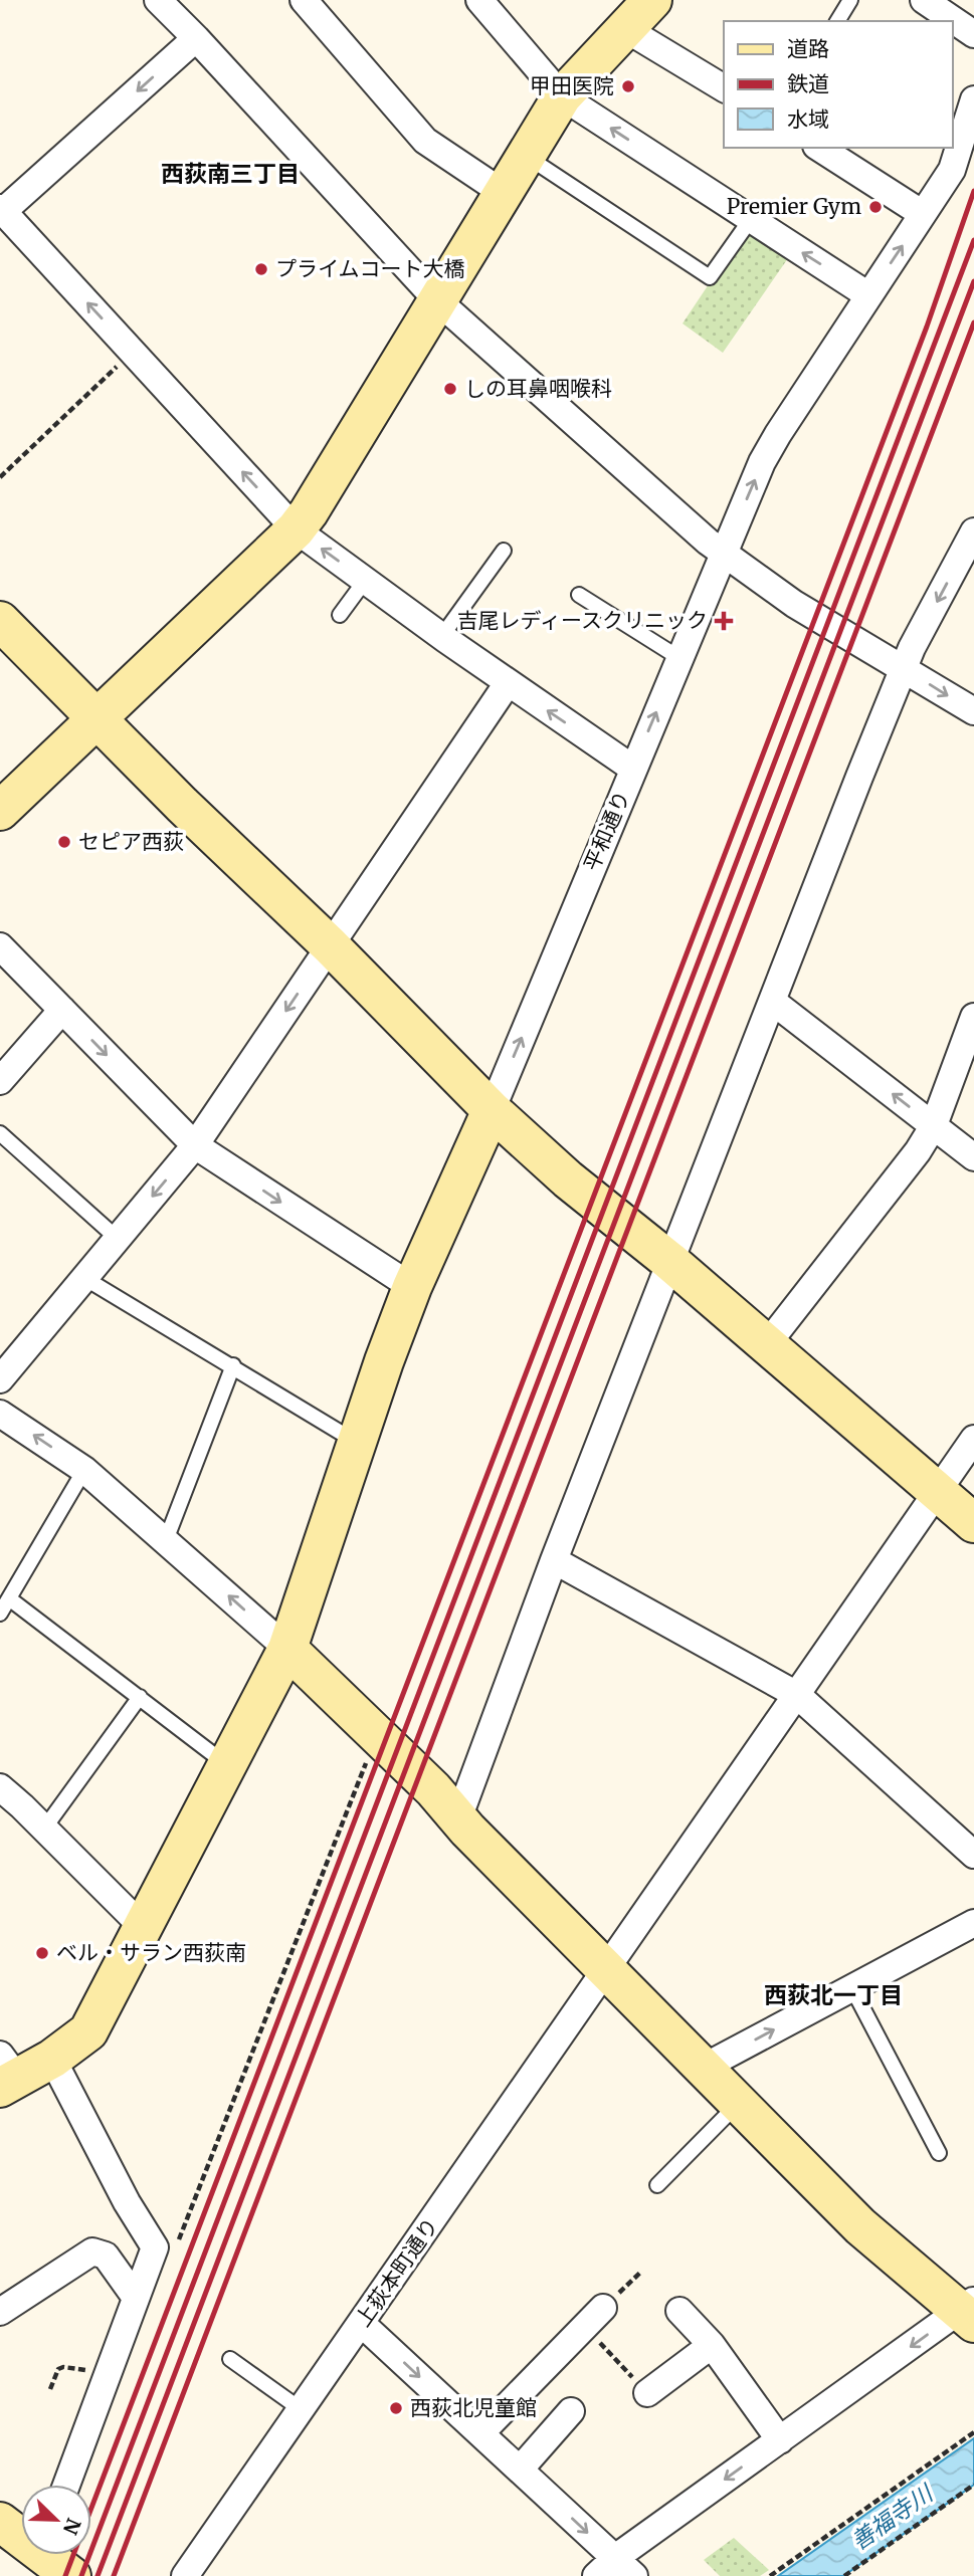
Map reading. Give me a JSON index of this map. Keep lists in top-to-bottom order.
{
  "streets": {
    "street": ["平和通り", "上荻本町通り"]
  },
  "districts": ["西荻南三丁目", "西荻北一丁目"],
  "water": ["善福寺川"],
  "places": {
    "other": [
      "甲田医院",
      "Premier Gym",
      "プライムコート大橋",
      "しの耳鼻咽喉科",
      "セピア西荻",
      "ベル・サラン西荻南",
      "西荻北児童館"
    ],
    "health": ["吉尾レディースクリニック"]
  },
  "legend": ["道路", "鉄道", "水域"],
  "north": "bottom right"
}
